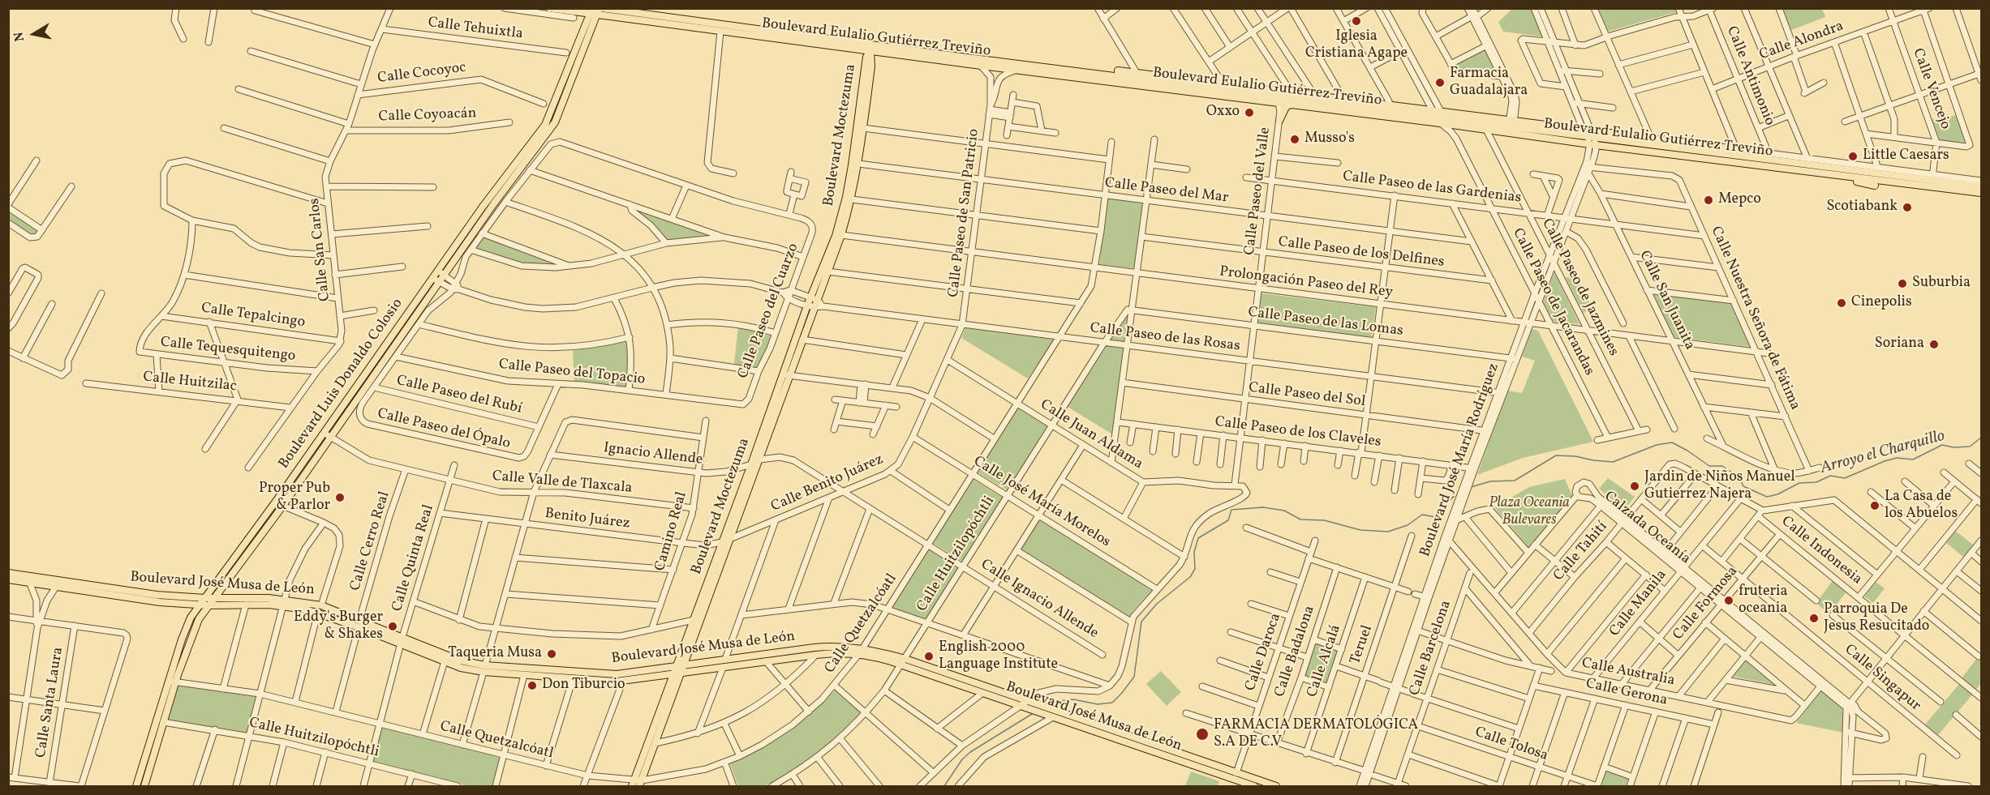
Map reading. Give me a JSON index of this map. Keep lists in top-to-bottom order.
{
  "streets": {
    "main road": [
      "Boulevard Eulalio Gutiérrez Treviño",
      "Boulevard Moctezuma",
      "Boulevard Luis Donaldo Colosio",
      "Boulevard José Musa de León"
    ],
    "street": [
      "Calle Tehuixtla",
      "Calle Alondra",
      "Calle Cocoyoc",
      "Calle Antimonio",
      "Calle Vencejo",
      "Calle Coyoacán",
      "Calle Paseo de las Gardenias",
      "Calle Paseo del Mar",
      "Calle Paseo del Valle",
      "Calle Paseo de San Patricio",
      "Calle San Carlos",
      "Calle Paseo de los Delfines",
      "Prolongación Paseo del Rey",
      "Calle Paseo de Jazmines",
      "Calle San Juanita",
      "Calle Paseo de Jacarandas",
      "Calle Paseo del Cuarzo",
      "Calle Tepalcingo",
      "Calle Nuestra Señora de Fátima",
      "Calle Paseo de las Lomas",
      "Calle Paseo de las Rosas",
      "Calle Tequesquitengo",
      "Calle Paseo del Topacio",
      "Calle Huitzilac",
      "Calle Paseo del Rubí",
      "Calle Paseo del Sol",
      "Calle Paseo del Ópalo",
      "Calle Paseo de los Claveles",
      "Calle Juan Aldama",
      "Ignacio Allende",
      "Boulevard José María Rodríguez",
      "Calle Valle de Tlaxcala",
      "Calle Benito Juárez",
      "Calle José María Morelos",
      "Benito Juárez",
      "Calzada Oceanía",
      "Camino Real",
      "Calle Cerro Real",
      "Calle Indonesia",
      "Calle Tahití",
      "Calle Huitzilopóchtli",
      "Calle Quinta Real",
      "Calle Ignacio Allende",
      "Calle Manila",
      "Calle Formosa",
      "Calle Quetzalcóatl",
      "Teruel",
      "Calle Barcelona",
      "Calle Badalona",
      "Calle Daroca",
      "Calle Alcalá",
      "Calle Australia",
      "Calle Singapur",
      "Calle Gerona",
      "Calle Santa Laura",
      "Calle Tolosa"
    ]
  },
  "crossings": [
    ["Calle Tehuixtla", "Calle San Carlos"],
    ["Boulevard Eulalio Gutiérrez Treviño", "Calle Antimonio"],
    ["Boulevard Eulalio Gutiérrez Treviño", "Calle Vencejo"],
    ["Boulevard Eulalio Gutiérrez Treviño", "Boulevard Moctezuma"],
    ["Boulevard Eulalio Gutiérrez Treviño", "Calle Paseo del Valle"],
    ["Boulevard Eulalio Gutiérrez Treviño", "Calle Paseo de San Patricio"],
    ["Boulevard Eulalio Gutiérrez Treviño", "Calle Paseo de Jazmines"],
    ["Boulevard Eulalio Gutiérrez Treviño", "Calle Paseo de Jacarandas"],
    ["Boulevard Eulalio Gutiérrez Treviño", "Boulevard Luis Donaldo Colosio"],
    ["Boulevard Eulalio Gutiérrez Treviño", "Boulevard José María Rodríguez"],
    ["Calle Alondra", "Calle Antimonio"],
    ["Calle Alondra", "Calle Vencejo"],
    ["Calle Cocoyoc", "Calle San Carlos"],
    ["Calle Coyoacán", "Calle San Carlos"],
    ["Boulevard Moctezuma", "Calle Paseo del Mar"],
    ["Boulevard Moctezuma", "Prolongación Paseo del Rey"],
    ["Boulevard Moctezuma", "Calle Paseo de las Rosas"],
    ["Boulevard Moctezuma", "Ignacio Allende"],
    ["Boulevard Moctezuma", "Calle Benito Juárez"],
    ["Boulevard Moctezuma", "Benito Juárez"],
    ["Boulevard Moctezuma", "Boulevard José Musa de León"],
    ["Boulevard Moctezuma", "Calle Ignacio Allende"],
    ["Boulevard Moctezuma", "Calle Quetzalcóatl"],
    ["Calle Paseo de las Gardenias", "Calle Paseo del Valle"],
    ["Calle Paseo de las Gardenias", "Calle Paseo de Jazmines"],
    ["Calle Paseo de las Gardenias", "Calle San Juanita"],
    ["Calle Paseo de las Gardenias", "Calle Paseo de Jacarandas"],
    ["Calle Paseo de las Gardenias", "Calle Nuestra Señora de Fátima"],
    ["Calle Paseo de las Gardenias", "Boulevard José María Rodríguez"],
    ["Calle Paseo del Mar", "Calle Paseo del Valle"],
    ["Calle Paseo del Mar", "Calle Paseo de San Patricio"],
    ["Calle Paseo del Mar", "Calle Quetzalcóatl"],
    ["Calle Paseo del Valle", "Calle Paseo de los Delfines"],
    ["Calle Paseo del Valle", "Prolongación Paseo del Rey"],
    ["Calle Paseo del Valle", "Calle Paseo de las Lomas"],
    ["Calle Paseo del Valle", "Calle Paseo de las Rosas"],
    ["Calle Paseo del Valle", "Calle Paseo del Sol"],
    ["Calle Paseo del Valle", "Calle Paseo de los Claveles"],
    ["Calle Paseo del Valle", "Calle Juan Aldama"],
    ["Calle Paseo de San Patricio", "Prolongación Paseo del Rey"],
    ["Calle Paseo de San Patricio", "Calle Paseo de las Rosas"],
    ["Calle Paseo de San Patricio", "Calle Benito Juárez"],
    ["Calle San Carlos", "Calle Tepalcingo"],
    ["Prolongación Paseo del Rey", "Calle Paseo de Jazmines"],
    ["Prolongación Paseo del Rey", "Calle San Juanita"],
    ["Prolongación Paseo del Rey", "Calle Paseo de Jacarandas"],
    ["Prolongación Paseo del Rey", "Calle Nuestra Señora de Fátima"],
    ["Prolongación Paseo del Rey", "Boulevard José María Rodríguez"],
    ["Prolongación Paseo del Rey", "Calle Quetzalcóatl"],
    ["Calle Paseo de Jazmines", "Boulevard José María Rodríguez"],
    ["Calle San Juanita", "Calle Nuestra Señora de Fátima"],
    ["Calle San Juanita", "Boulevard José María Rodríguez"],
    ["Calle Paseo de Jacarandas", "Boulevard José María Rodríguez"],
    ["Calle Paseo del Cuarzo", "Calle Paseo del Topacio"],
    ["Calle Tepalcingo", "Calle Tequesquitengo"],
    ["Calle Nuestra Señora de Fátima", "Boulevard José María Rodríguez"],
    ["Calle Paseo de las Lomas", "Boulevard José María Rodríguez"],
    ["Calle Paseo de las Lomas", "Calle Huitzilopóchtli"],
    ["Calle Paseo de las Rosas", "Boulevard José María Rodríguez"],
    ["Calle Paseo de las Rosas", "Calle Benito Juárez"],
    ["Calle Paseo de las Rosas", "Calle Huitzilopóchtli"],
    ["Calle Paseo de las Rosas", "Calle Quetzalcóatl"],
    ["Boulevard Luis Donaldo Colosio", "Calle Valle de Tlaxcala"],
    ["Boulevard Luis Donaldo Colosio", "Calle Huitzilopóchtli"],
    ["Boulevard Luis Donaldo Colosio", "Boulevard José Musa de León"],
    ["Boulevard Luis Donaldo Colosio", "Calle Quetzalcóatl"],
    ["Calle Paseo del Rubí", "Calle Paseo del Ópalo"],
    ["Calle Paseo del Sol", "Boulevard José María Rodríguez"],
    ["Calle Paseo de los Claveles", "Boulevard José María Rodríguez"],
    ["Calle Juan Aldama", "Calle Benito Juárez"],
    ["Calle Juan Aldama", "Calle Huitzilopóchtli"],
    ["Calle Juan Aldama", "Calle Quetzalcóatl"],
    ["Ignacio Allende", "Camino Real"],
    ["Boulevard José María Rodríguez", "Calle Australia"],
    ["Calle Valle de Tlaxcala", "Camino Real"],
    ["Calle Valle de Tlaxcala", "Calle Cerro Real"],
    ["Calle Valle de Tlaxcala", "Calle Quinta Real"],
    ["Calle Benito Juárez", "Calle José María Morelos"],
    ["Calle Benito Juárez", "Benito Juárez"],
    ["Calle Benito Juárez", "Calle Ignacio Allende"],
    ["Calle José María Morelos", "Calle Huitzilopóchtli"],
    ["Calle José María Morelos", "Calle Quetzalcóatl"],
    ["Benito Juárez", "Camino Real"],
    ["Benito Juárez", "Calle Quinta Real"],
    ["Calzada Oceanía", "Calle Tahití"],
    ["Calzada Oceanía", "Calle Manila"],
    ["Calzada Oceanía", "Calle Formosa"],
    ["Calzada Oceanía", "Calle Australia"],
    ["Calle Cerro Real", "Boulevard José Musa de León"],
    ["Calle Cerro Real", "Calle Quetzalcóatl"],
    ["Calle Indonesia", "Calle Formosa"],
    ["Calle Tahití", "Calle Australia"],
    ["Calle Huitzilopóchtli", "Calle Quinta Real"],
    ["Calle Huitzilopóchtli", "Boulevard José Musa de León"],
    ["Calle Huitzilopóchtli", "Calle Ignacio Allende"],
    ["Calle Quinta Real", "Boulevard José Musa de León"],
    ["Calle Quinta Real", "Calle Quetzalcóatl"],
    ["Boulevard José Musa de León", "Calle Quetzalcóatl"],
    ["Boulevard José Musa de León", "Calle Daroca"],
    ["Calle Ignacio Allende", "Calle Quetzalcóatl"],
    ["Calle Manila", "Calle Australia"],
    ["Calle Manila", "Calle Singapur"],
    ["Calle Formosa", "Calle Australia"],
    ["Calle Formosa", "Calle Singapur"],
    ["Calle Barcelona", "Calle Tolosa"]
  ],
  "water": ["Arroyo el Charquillo"],
  "parks": ["Plaza Oceania Bulevares"],
  "places": [
    "Iglesia Cristiana Agape",
    "Farmacia Guadalajara",
    "Oxxo",
    "Musso's",
    "Little Caesars",
    "Mepco",
    "Scotiabank",
    "Suburbia",
    "Cinepolis",
    "Soriana",
    "Jardin de Niños Manuel Gutierrez Najera",
    "Proper Pub & Parlor",
    "La Casa de los Abuelos",
    "fruteria oceania",
    "Parroquia De Jesus Resucitado",
    "Eddy's Burger & Shakes",
    "Taqueria Musa",
    "English 2000 Language Institute",
    "Don Tiburcio",
    "FARMACIA DERMATOLÓGICA S.A DE C.V"
  ],
  "north": "left"
}
